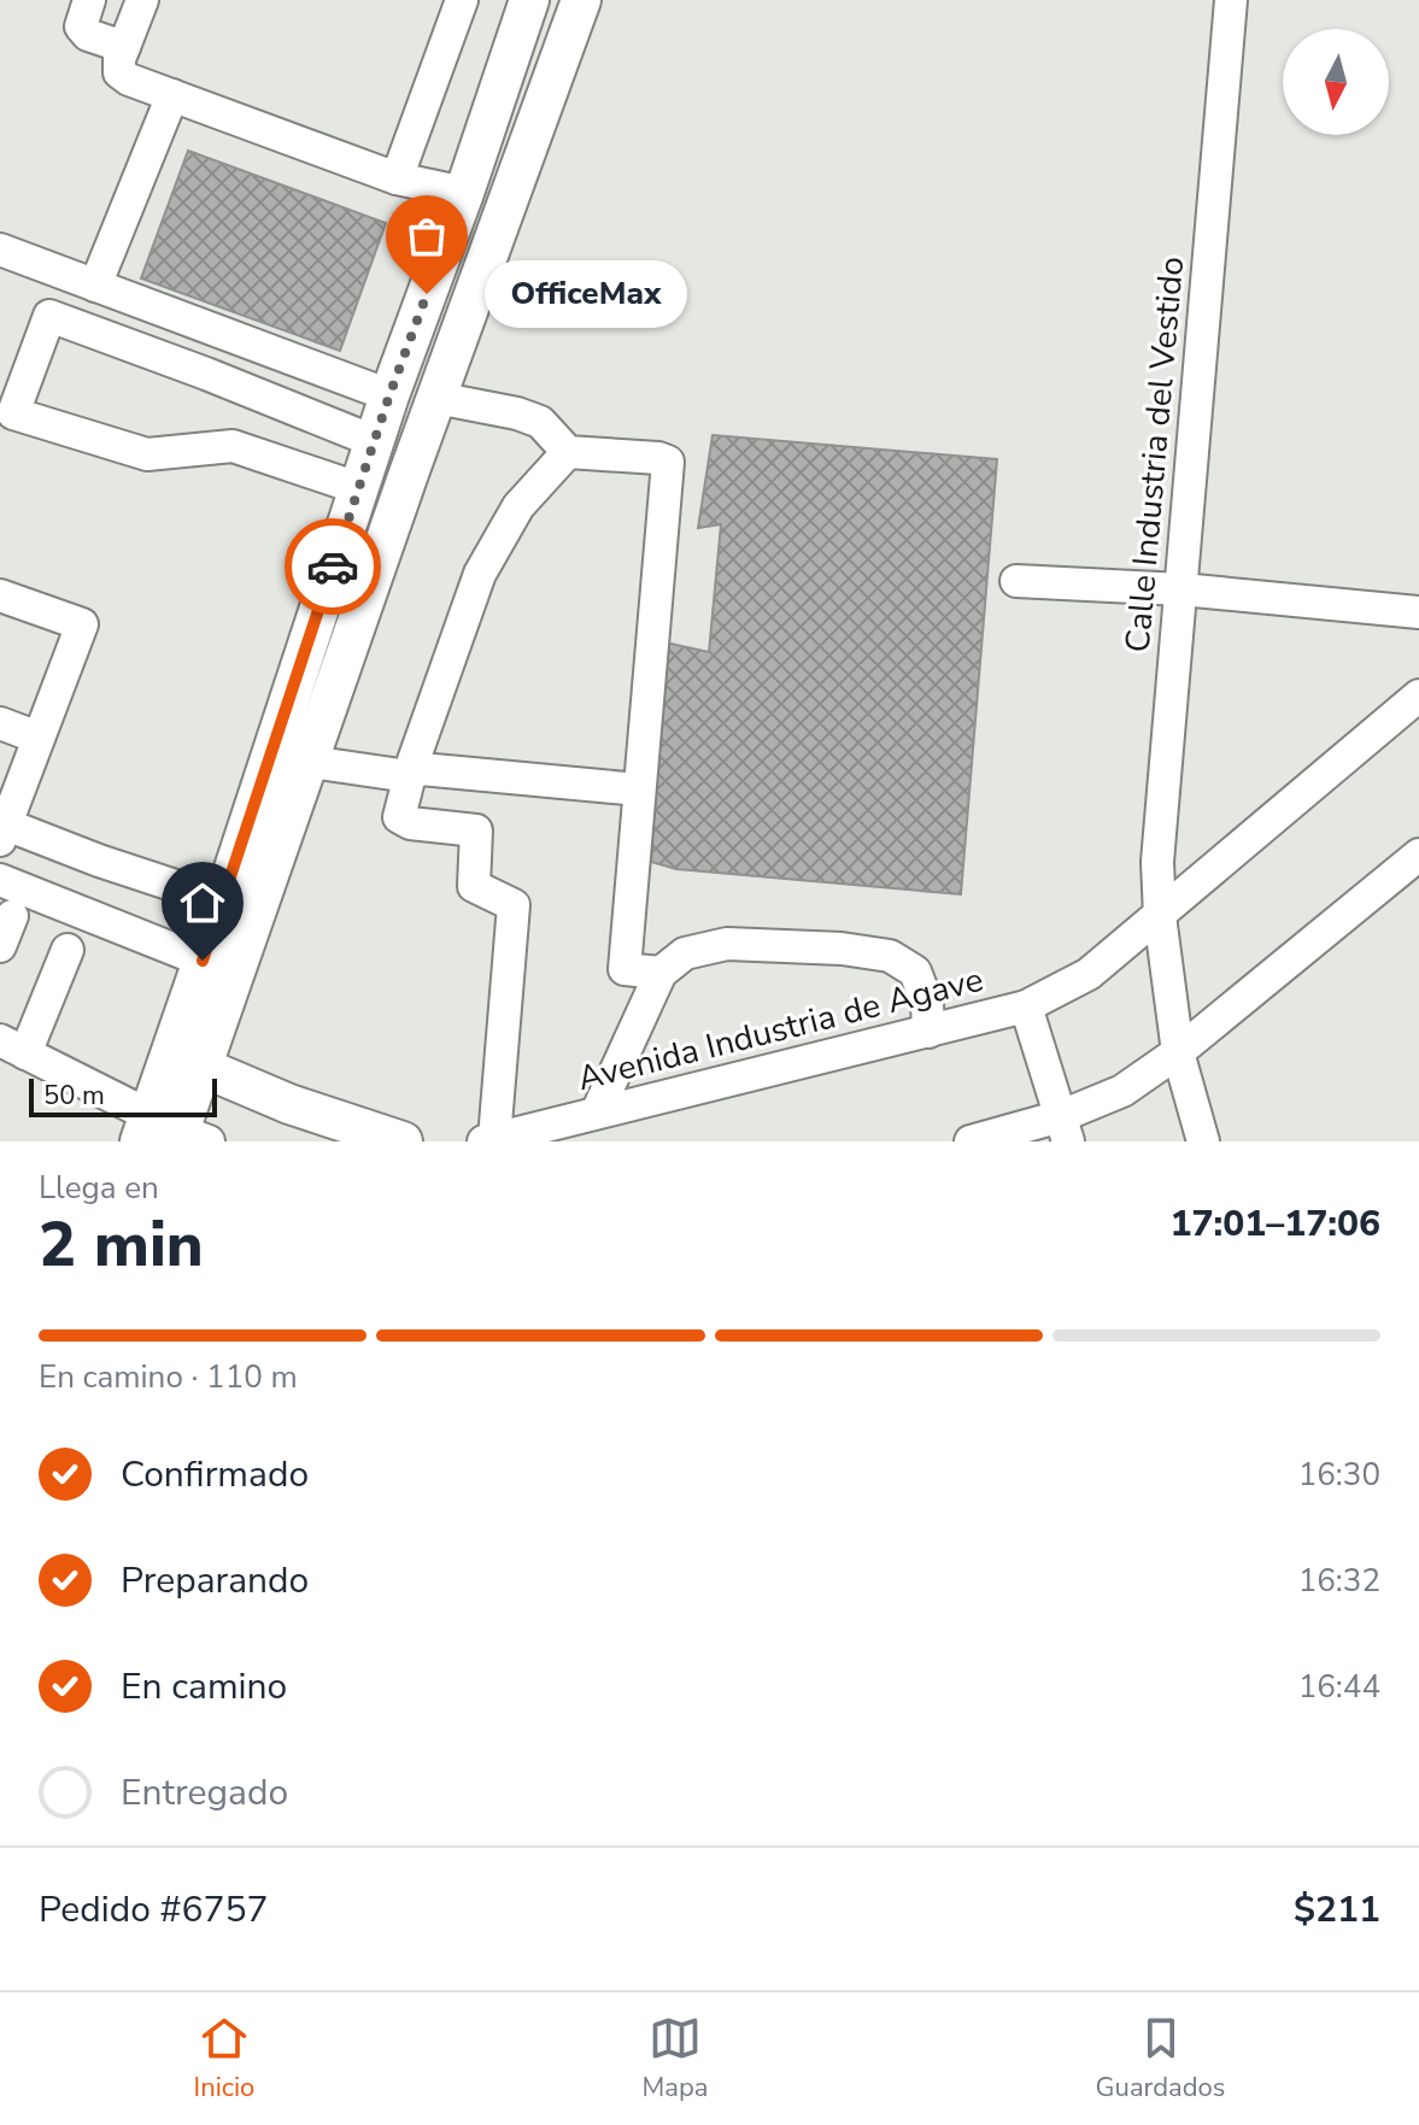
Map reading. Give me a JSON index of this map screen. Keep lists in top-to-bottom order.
{
  "streets": {
    "street": ["Calle Industria del Vestido", "Avenida Industria de Agave"]
  },
  "crossings": [
    ["Calle Industria del Vestido", "Avenida Industria de Agave"]
  ],
  "places": ["OfficeMax"],
  "scale_bar": "50 m",
  "north": "bottom",
  "page": {
    "bubble": "OfficeMax",
    "scale": "50 m",
    "heading": ["2 min", "Llega en", "17:01–17:06"],
    "panel": ["Pedido #6757", "$211"],
    "bar": "En camino · 110 m",
    "list": [
      ["Confirmado", "16:30"],
      ["Preparando", "16:32"],
      ["En camino", "16:44"],
      "Entregado"
    ],
    "tabs": ["Inicio", "Mapa", "Guardados"]
  }
}
